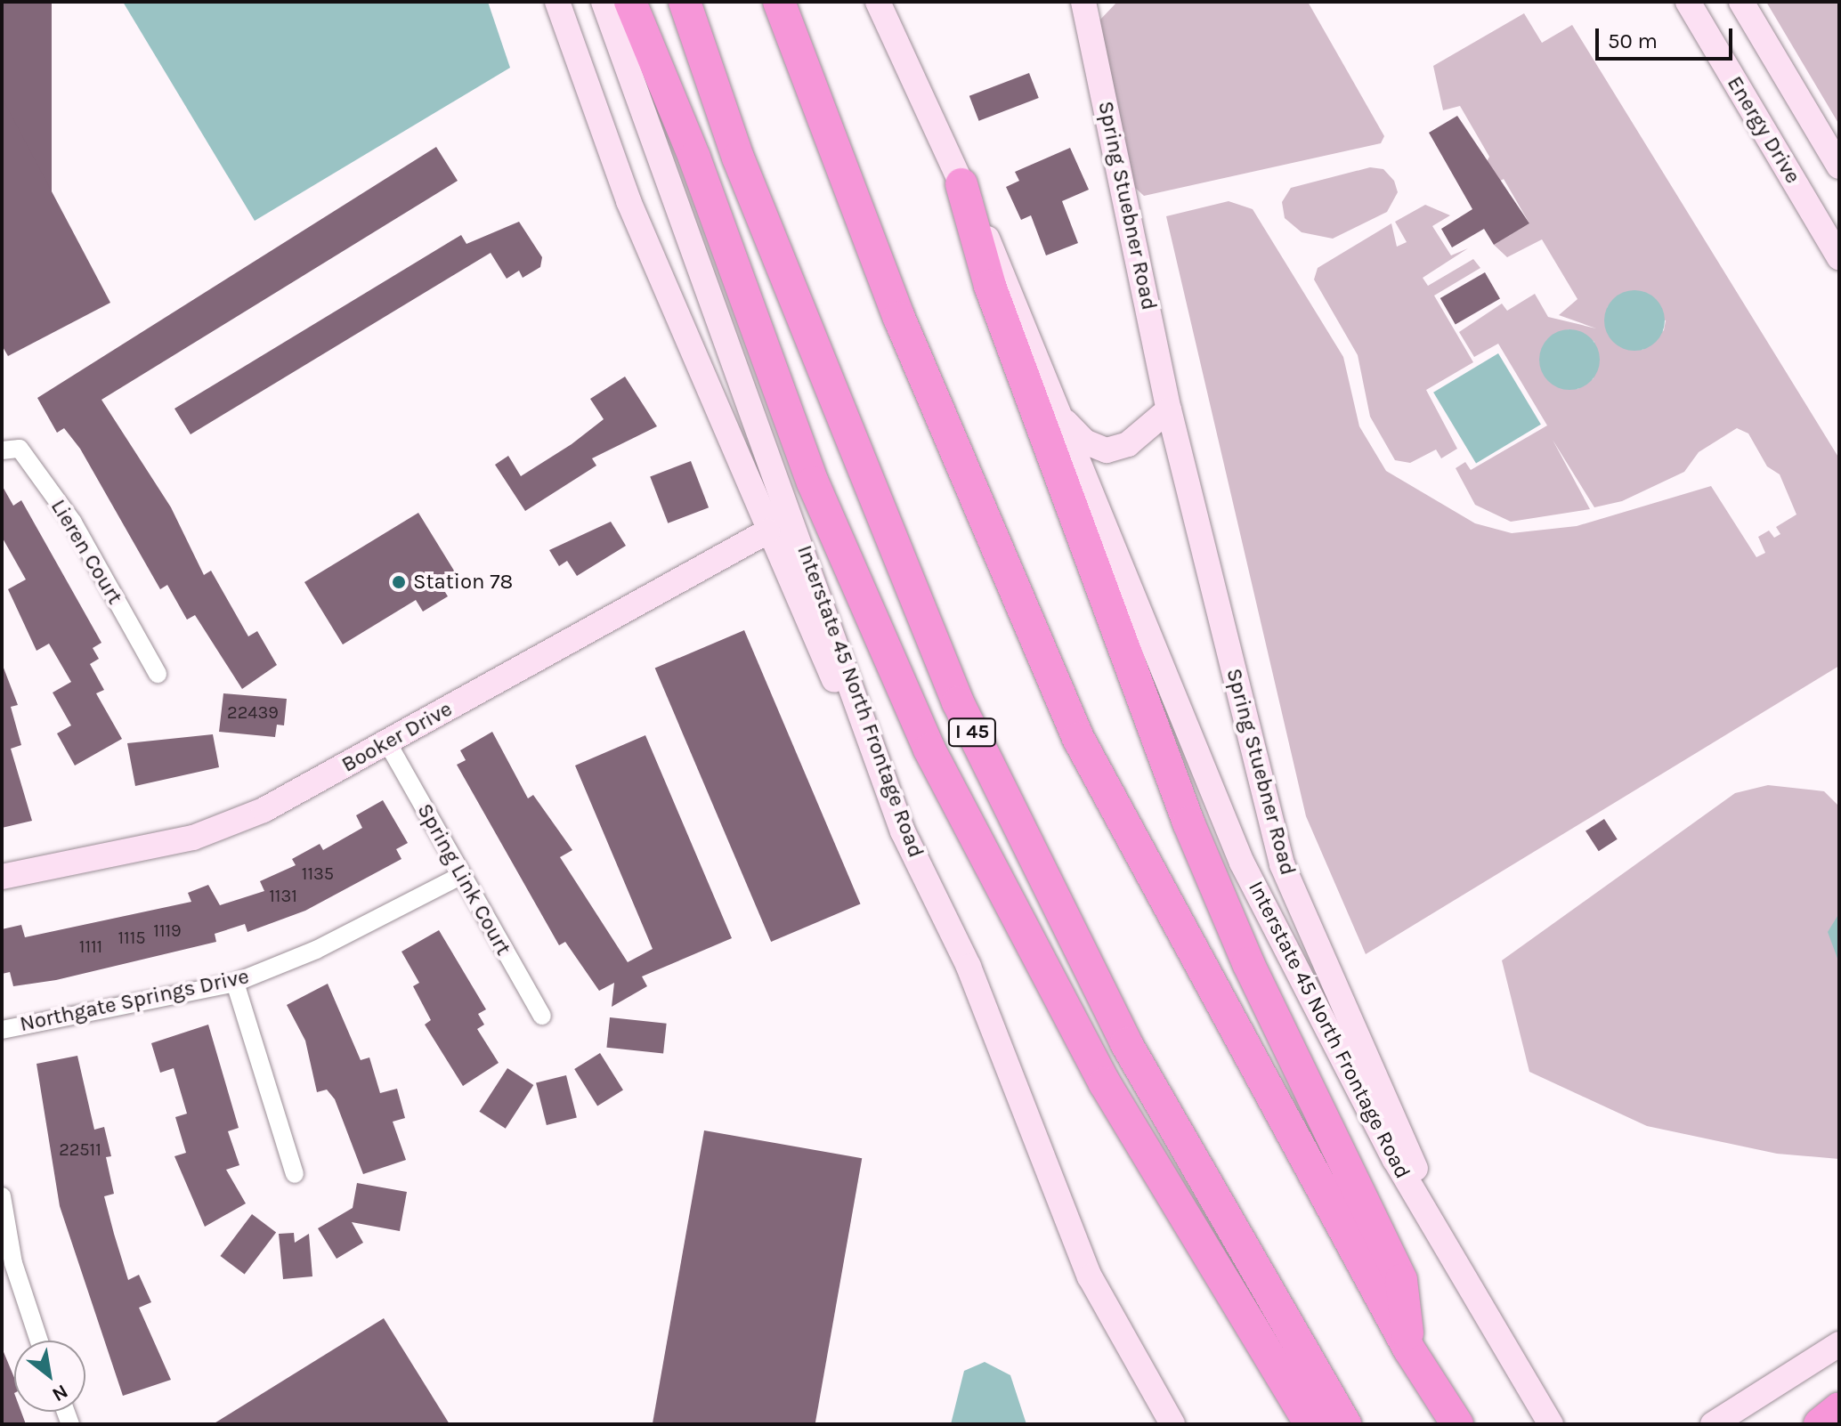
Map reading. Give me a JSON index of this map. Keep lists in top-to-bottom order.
{
  "streets": {
    "highway": ["I 45"],
    "main road": [
      "Energy Drive",
      "Spring Stuebner Road",
      "Interstate 45 North Frontage Road",
      "Booker Drive"
    ],
    "street": ["Lieren Court", "Spring Link Court", "Northgate Springs Drive"]
  },
  "crossings": [
    ["Spring Stuebner Road", "Interstate 45 North Frontage Road"],
    ["Booker Drive", "Spring Link Court"],
    ["Spring Link Court", "Northgate Springs Drive"]
  ],
  "places": ["Station 78"],
  "house_numbers": [
    "22439",
    "1135",
    "1131",
    "1119",
    "1115",
    "1111",
    "22511"
  ],
  "scale_bar": "50 m",
  "north": "bottom right"
}
